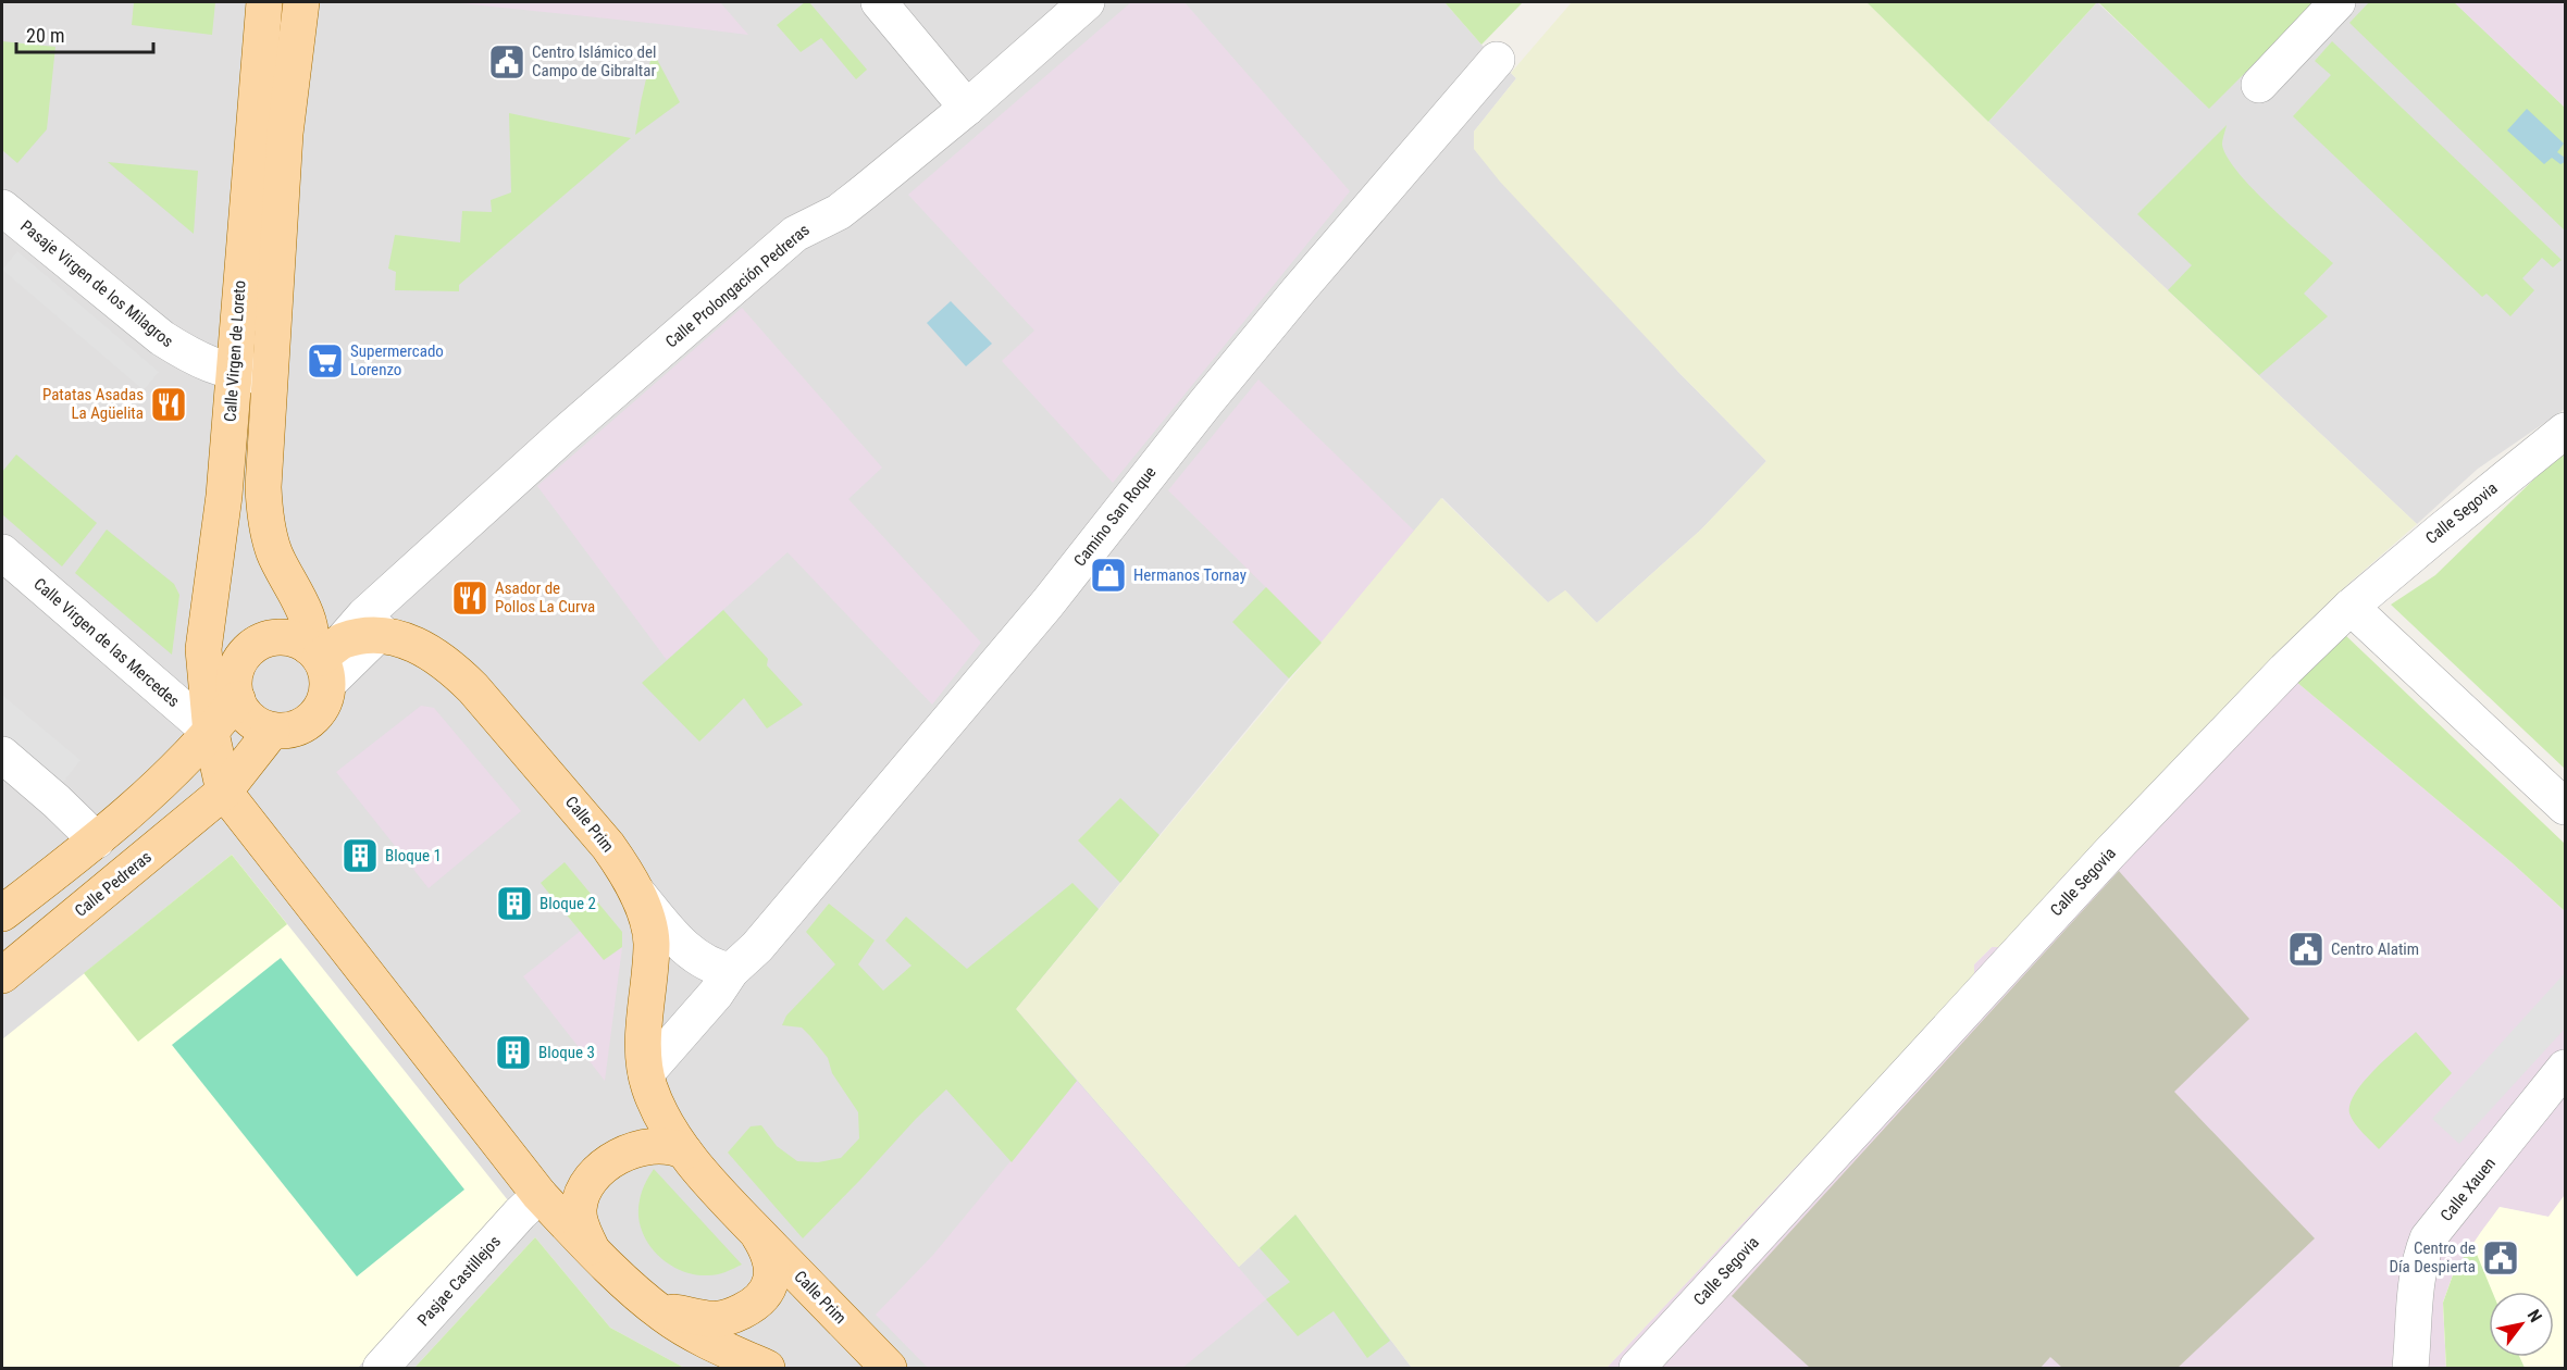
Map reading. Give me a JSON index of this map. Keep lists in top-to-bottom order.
{
  "streets": {
    "main road": ["Calle Virgen de Loreto", "Calle Prim", "Calle Pedreras"],
    "street": [
      "Pasaje Virgen de los Milagros",
      "Calle Prolongación Pedreras",
      "Calle Segovia",
      "Camino San Roque",
      "Calle Virgen de las Mercedes",
      "Calle Xauen",
      "Pasjae Castillejos"
    ]
  },
  "crossings": [
    ["Pasaje Virgen de los Milagros", "Calle Virgen de Loreto"],
    ["Calle Prolongación Pedreras", "Calle Prim"],
    ["Calle Prolongación Pedreras", "Calle Pedreras"],
    ["Camino San Roque", "Calle Prim"]
  ],
  "places": {
    "public building": ["Centro Islámico del Campo de Gibraltar", "Centro Alatim", "Centro de Día Despierta"],
    "supermarket": ["Supermercado Lorenzo"],
    "restaurant": ["Patatas Asadas La Agüelita", "Asador de Pollos La Curva"],
    "shop": ["Hermanos Tornay"],
    "building": ["Bloque 1", "Bloque 2", "Bloque 3"]
  },
  "scale_bar": "20 m",
  "north": "top right"
}
